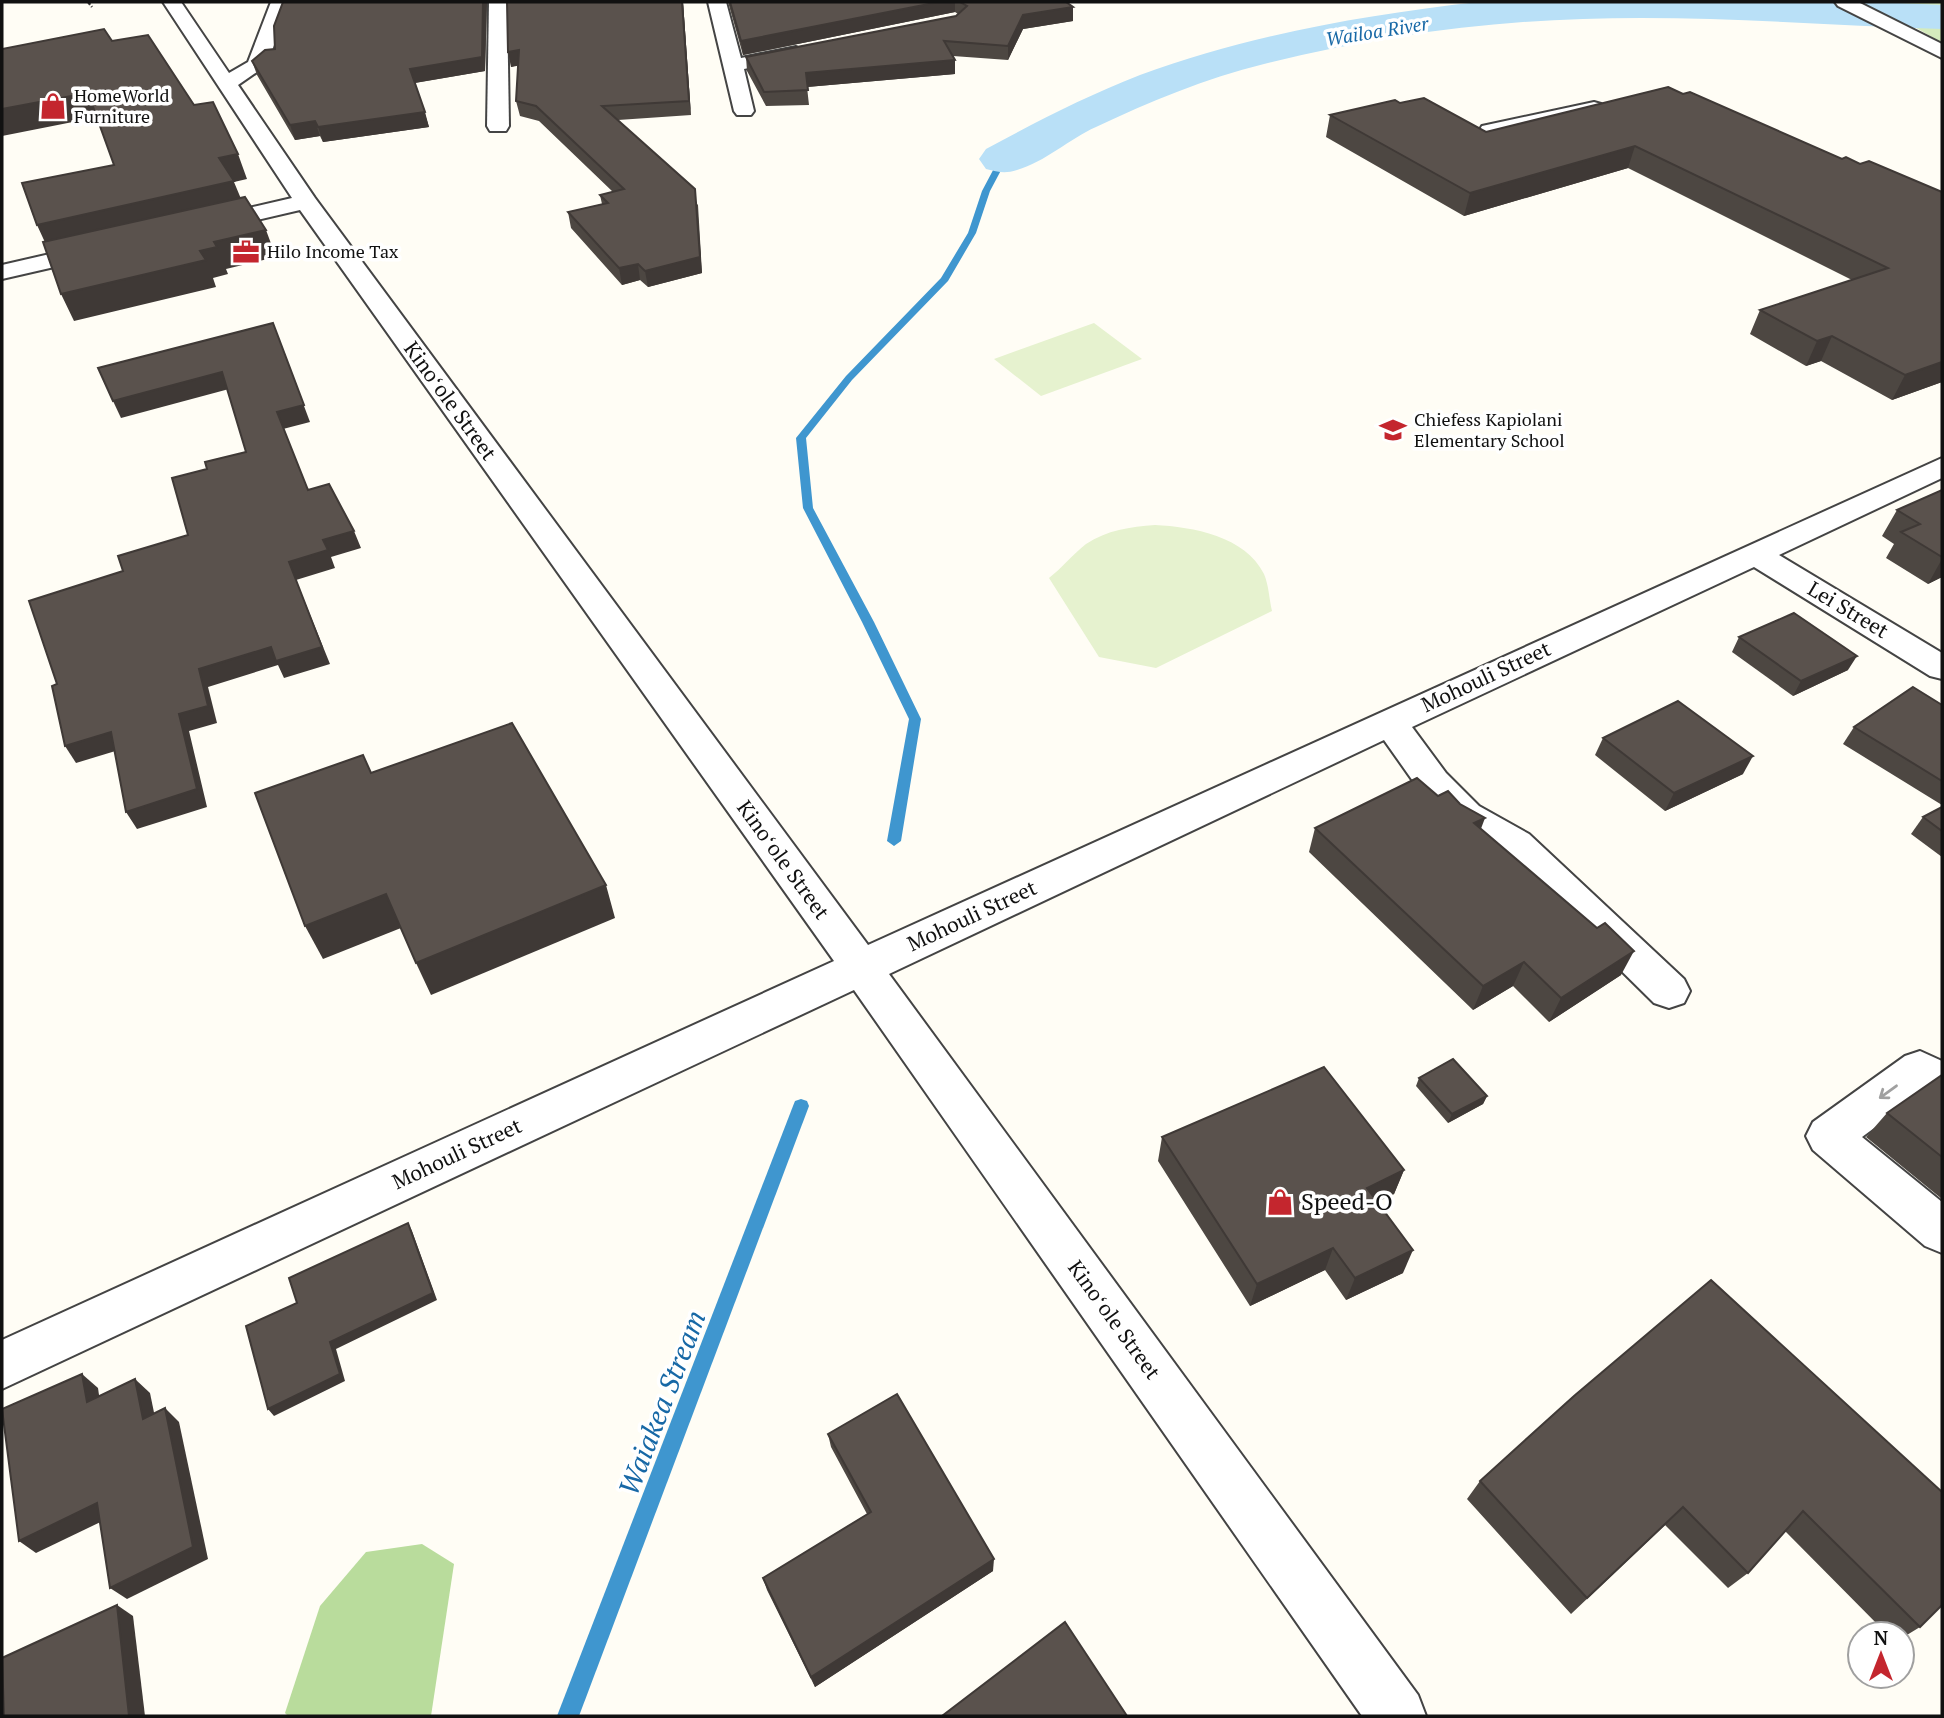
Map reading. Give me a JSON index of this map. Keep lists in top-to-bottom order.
{
  "streets": {
    "street": ["Kinoʻole Street", "Lei Street", "Mohouli Street"]
  },
  "crossings": [
    ["Kinoʻole Street", "Mohouli Street"],
    ["Lei Street", "Mohouli Street"]
  ],
  "water": ["Wailoa River", "Waiakea Stream"],
  "places": {
    "shop": ["HomeWorld Furniture", "Speed-O"],
    "office": ["Hilo Income Tax"],
    "school or university": ["Chiefess Kapiolani Elementary School"]
  },
  "north": "top"
}
